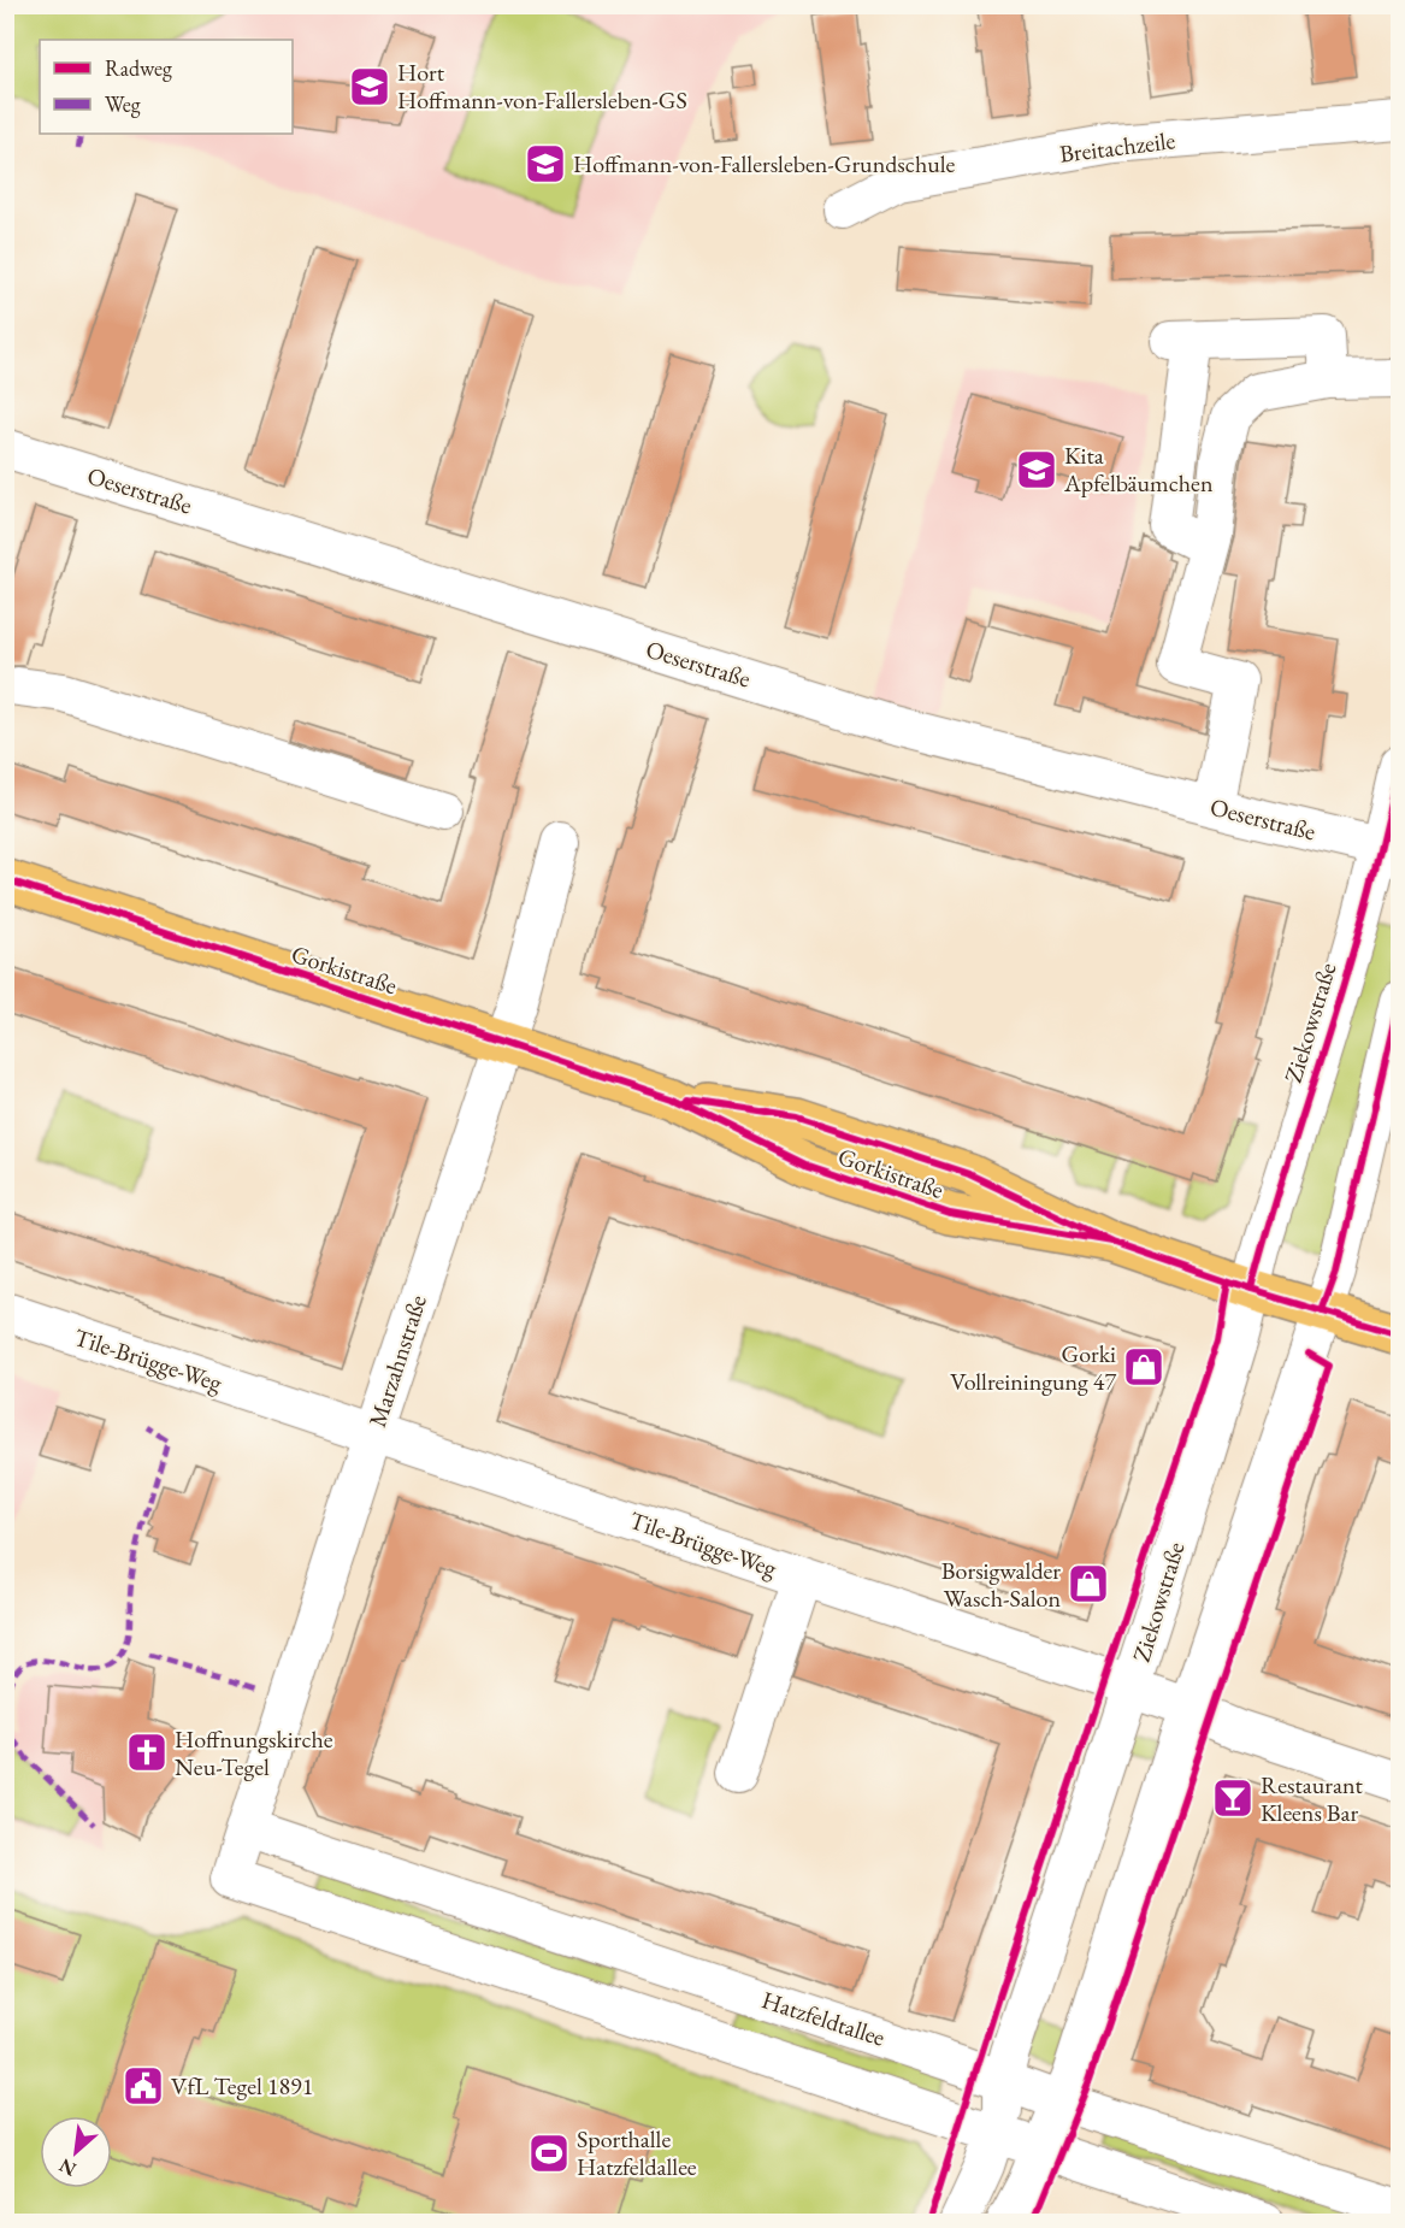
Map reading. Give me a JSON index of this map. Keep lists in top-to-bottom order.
{
  "streets": {
    "main road": ["Gorkistraße"],
    "street": [
      "Breitachzeile",
      "Oeserstraße",
      "Ziekowstraße",
      "Tile-Brügge-Weg",
      "Marzahnstraße",
      "Hatzfeldtallee"
    ]
  },
  "crossings": [
    ["Oeserstraße", "Ziekowstraße"],
    ["Gorkistraße", "Ziekowstraße"],
    ["Gorkistraße", "Marzahnstraße"],
    ["Ziekowstraße", "Tile-Brügge-Weg"],
    ["Ziekowstraße", "Marzahnstraße"],
    ["Ziekowstraße", "Hatzfeldtallee"],
    ["Tile-Brügge-Weg", "Marzahnstraße"],
    ["Marzahnstraße", "Hatzfeldtallee"]
  ],
  "places": {
    "school or university": ["Hort Hoffmann-von-Fallersleben-GS", "Hoffmann-von-Fallersleben-Grundschule", "Kita Apfelbäumchen"],
    "shop": ["Gorki Vollreiningung 47", "Borsigwalder Wasch-Salon"],
    "church": ["Hoffnungskirche Neu-Tegel"],
    "bar": ["Restaurant Kleens Bar"],
    "public building": ["VfL Tegel 1891"],
    "sports": ["Sporthalle Hatzfeldallee"]
  },
  "legend": ["Radweg", "Weg"],
  "north": "bottom left"
}
